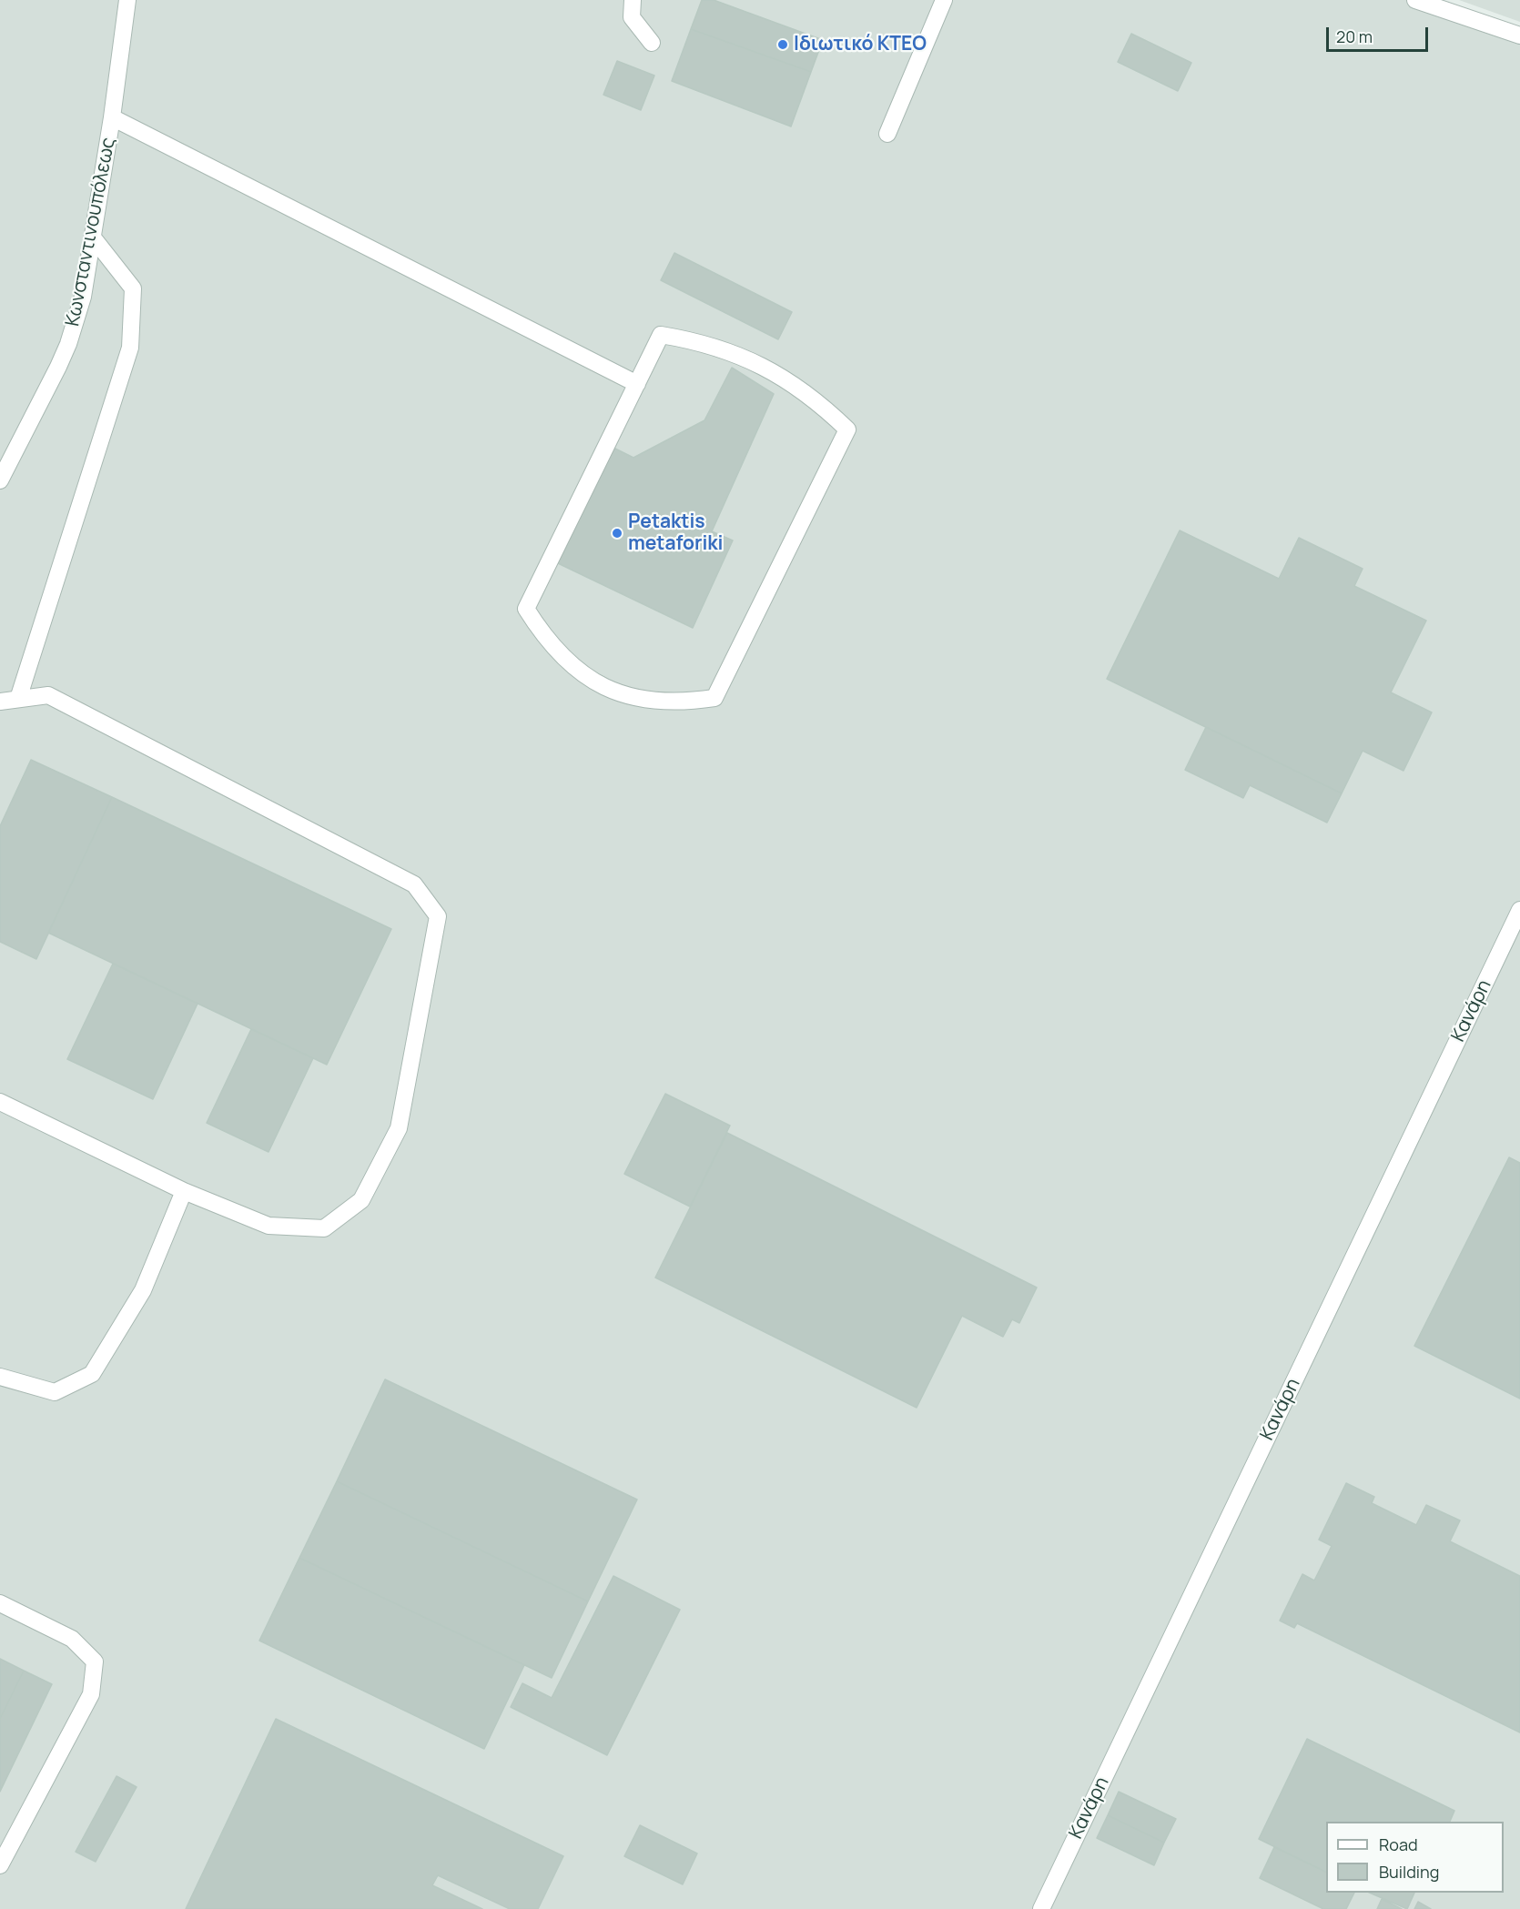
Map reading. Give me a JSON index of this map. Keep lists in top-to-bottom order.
{
  "streets": {
    "street": ["Κωνσταντινουπόλεως", "Κανάρη"]
  },
  "places": ["Ιδιωτικό ΚΤΕΟ", "Petaktis metaforiki"],
  "legend": ["Road", "Building"],
  "scale_bar": "20 m"
}
